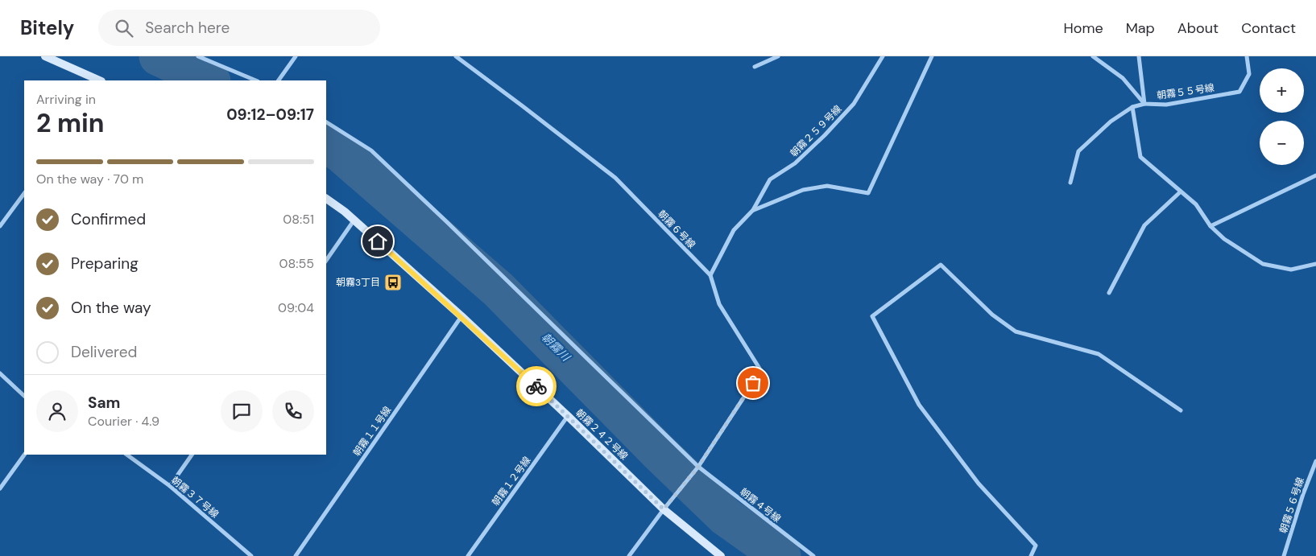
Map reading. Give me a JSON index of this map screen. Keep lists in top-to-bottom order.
{
  "streets": {
    "street": [
      "朝霧５５号線",
      "朝霧２５９号線",
      "朝霧６号線",
      "朝霧１１号線",
      "朝霧２４２号線",
      "朝霧１２号線",
      "朝霧３７号線",
      "朝霧４号線",
      "朝霧５６号線"
    ]
  },
  "crossings": [
    ["朝霧６号線", "朝霧４号線"],
    ["朝霧１１号線", "朝霧２４２号線"],
    ["朝霧２４２号線", "朝霧１２号線"]
  ],
  "water": ["朝霧川"],
  "places": {
    "bus stop": ["朝霧3丁目"]
  },
  "page": {
    "header": "Bitely",
    "search": "Search here",
    "nav": [
      "Home",
      "Map",
      "About",
      "Contact"
    ],
    "map_buttons": ["+", "−"],
    "heading": ["2 min", "Arriving in", "09:12–09:17"],
    "panel": ["Sam", "Courier · 4.9"],
    "bar": "On the way · 70 m",
    "list": [
      ["Confirmed", "08:51"],
      ["Preparing", "08:55"],
      ["On the way", "09:04"],
      "Delivered"
    ]
  }
}
